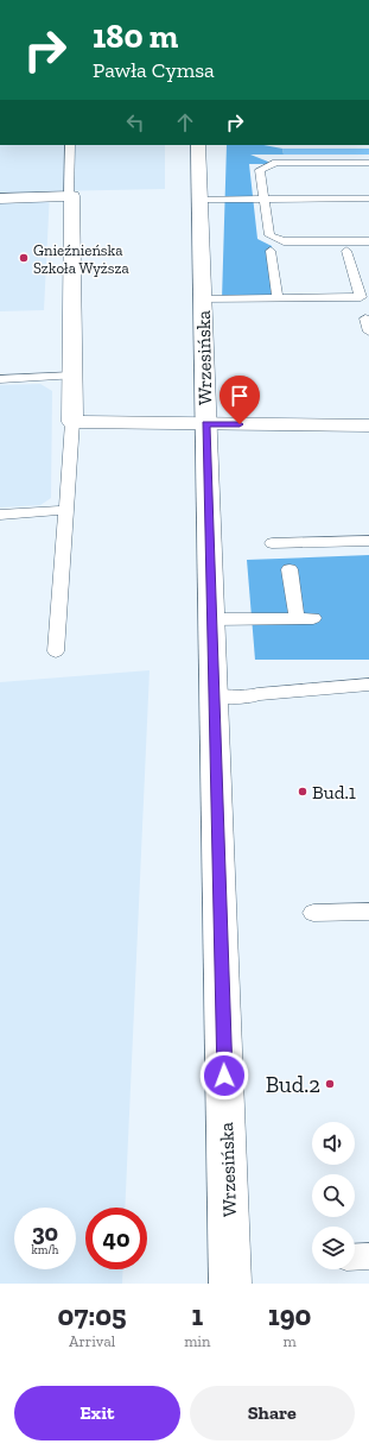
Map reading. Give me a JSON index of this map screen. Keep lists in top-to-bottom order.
{
  "streets": {
    "street": ["Wrzesińska"]
  },
  "places": ["Gnieźnieńska Szkoła Wyższa", "Bud.1", "Bud.2"],
  "page": {
    "turn": ["180 m", "Pawła Cymsa"],
    "speed": "30 km/h",
    "limit": "40",
    "eta": [
      "07:05",
      "Arrival",
      "1",
      "min",
      "190",
      "m"
    ],
    "buttons": ["Exit", "Share"]
  }
}
